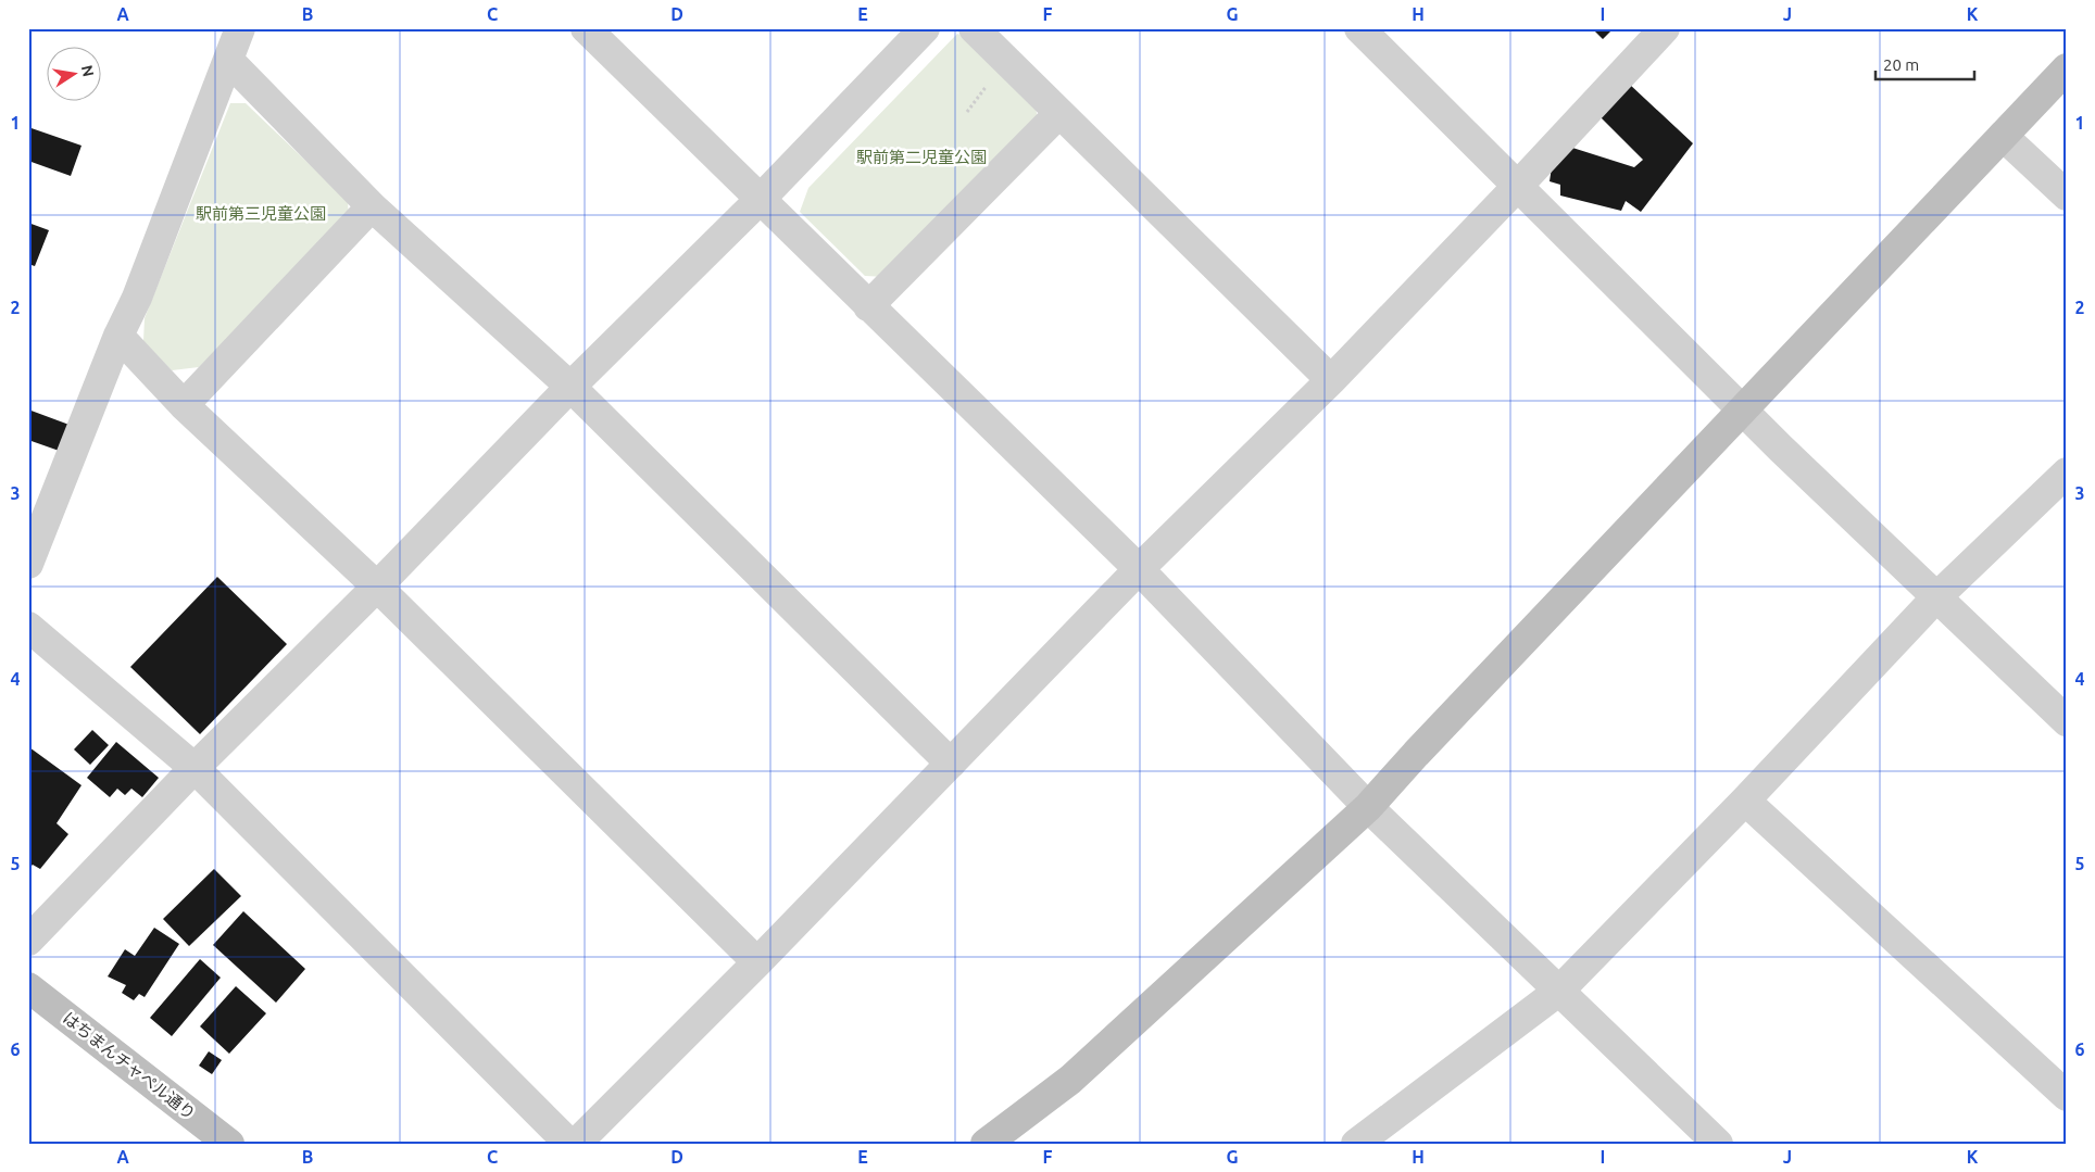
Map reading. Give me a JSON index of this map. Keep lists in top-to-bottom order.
{
  "streets": {
    "street": ["はちまんチャペル通り"]
  },
  "parks": ["駅前第二児童公園", "駅前第三児童公園"],
  "scale_bar": "20 m",
  "north": "right",
  "grid": {
    "columns": [
      "A",
      "B",
      "C",
      "D",
      "E",
      "F",
      "G",
      "H",
      "I",
      "J",
      "K"
    ],
    "rows": [
      "1",
      "2",
      "3",
      "4",
      "5",
      "6"
    ]
  }
}
